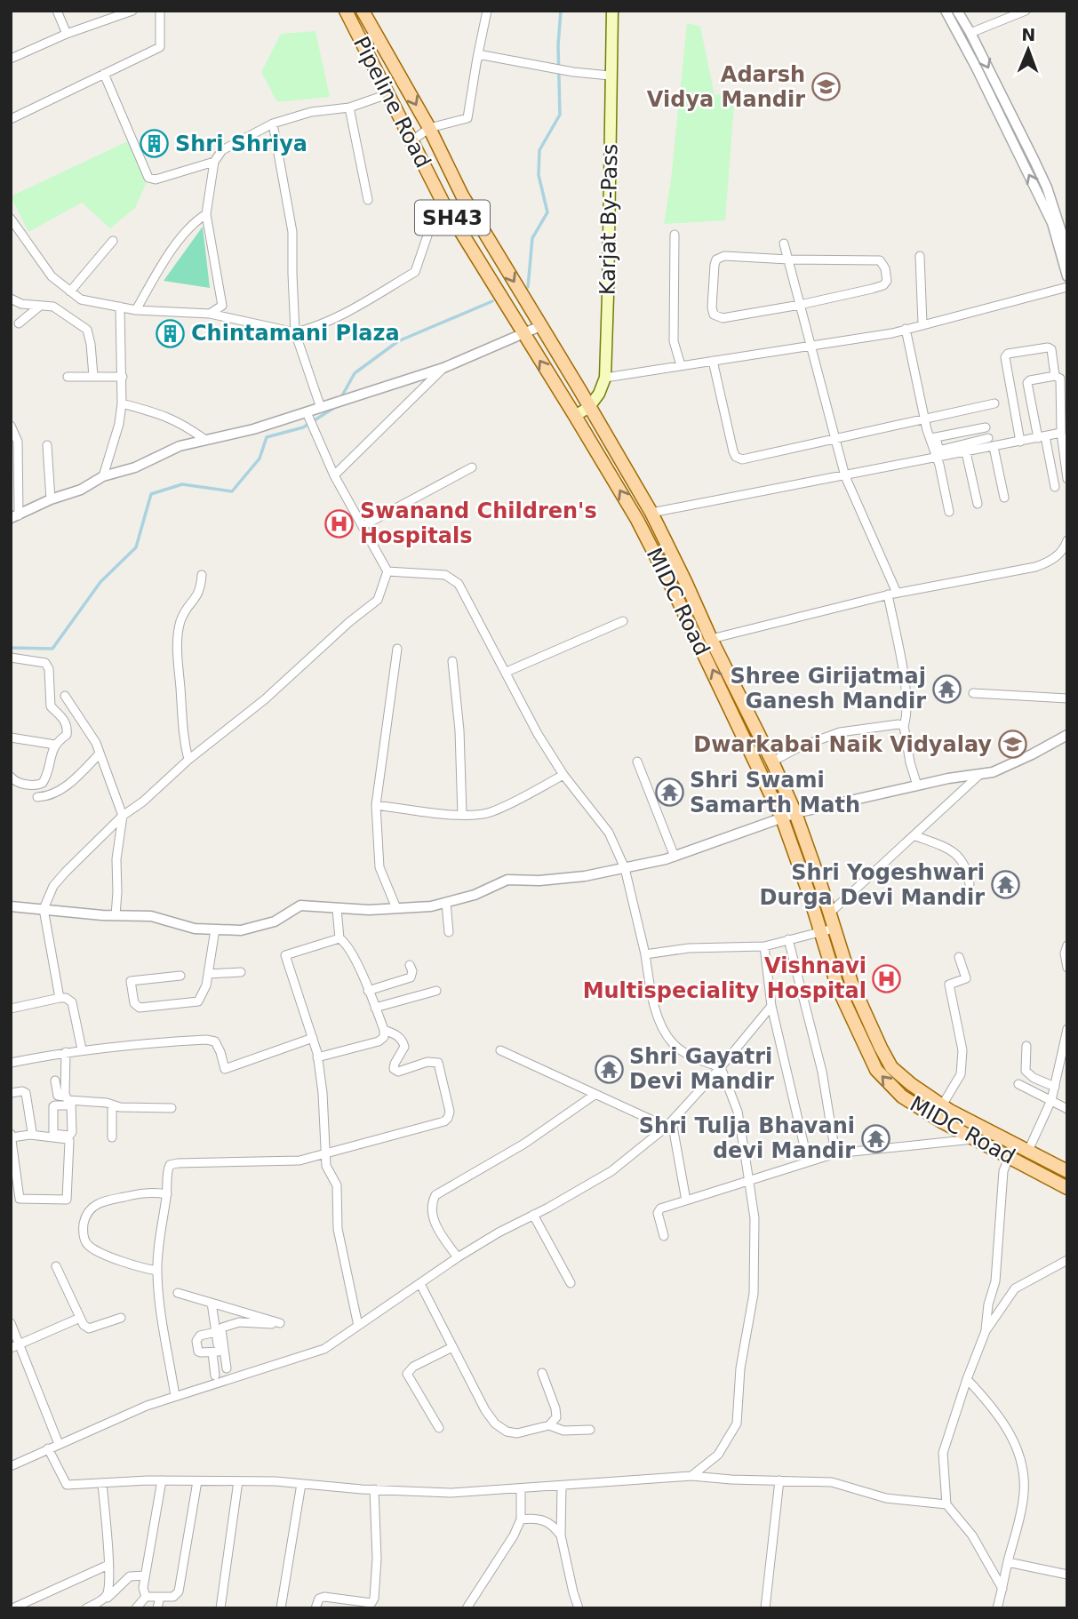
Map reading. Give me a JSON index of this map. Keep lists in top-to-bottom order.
{
  "streets": {
    "main road": [
      "Pipeline Road",
      "SH43",
      "Karjat By-Pass",
      "MIDC Road"
    ]
  },
  "crossings": [
    ["Pipeline Road", "Karjat By-Pass"],
    ["Pipeline Road", "MIDC Road"],
    ["Karjat By-Pass", "MIDC Road"]
  ],
  "places": {
    "school or university": ["Adarsh Vidya Mandir", "Dwarkabai Naik Vidyalay"],
    "building": ["Shri Shriya", "Chintamani Plaza"],
    "hospital": ["Swanand Children's Hospitals", "Vishnavi Multispeciality Hospital"],
    "temple": [
      "Shree Girijatmaj Ganesh Mandir",
      "Shri Swami Samarth Math",
      "Shri Yogeshwari Durga Devi Mandir",
      "Shri Gayatri Devi Mandir",
      "Shri Tulja Bhavani devi Mandir"
    ]
  },
  "north": "top"
}
